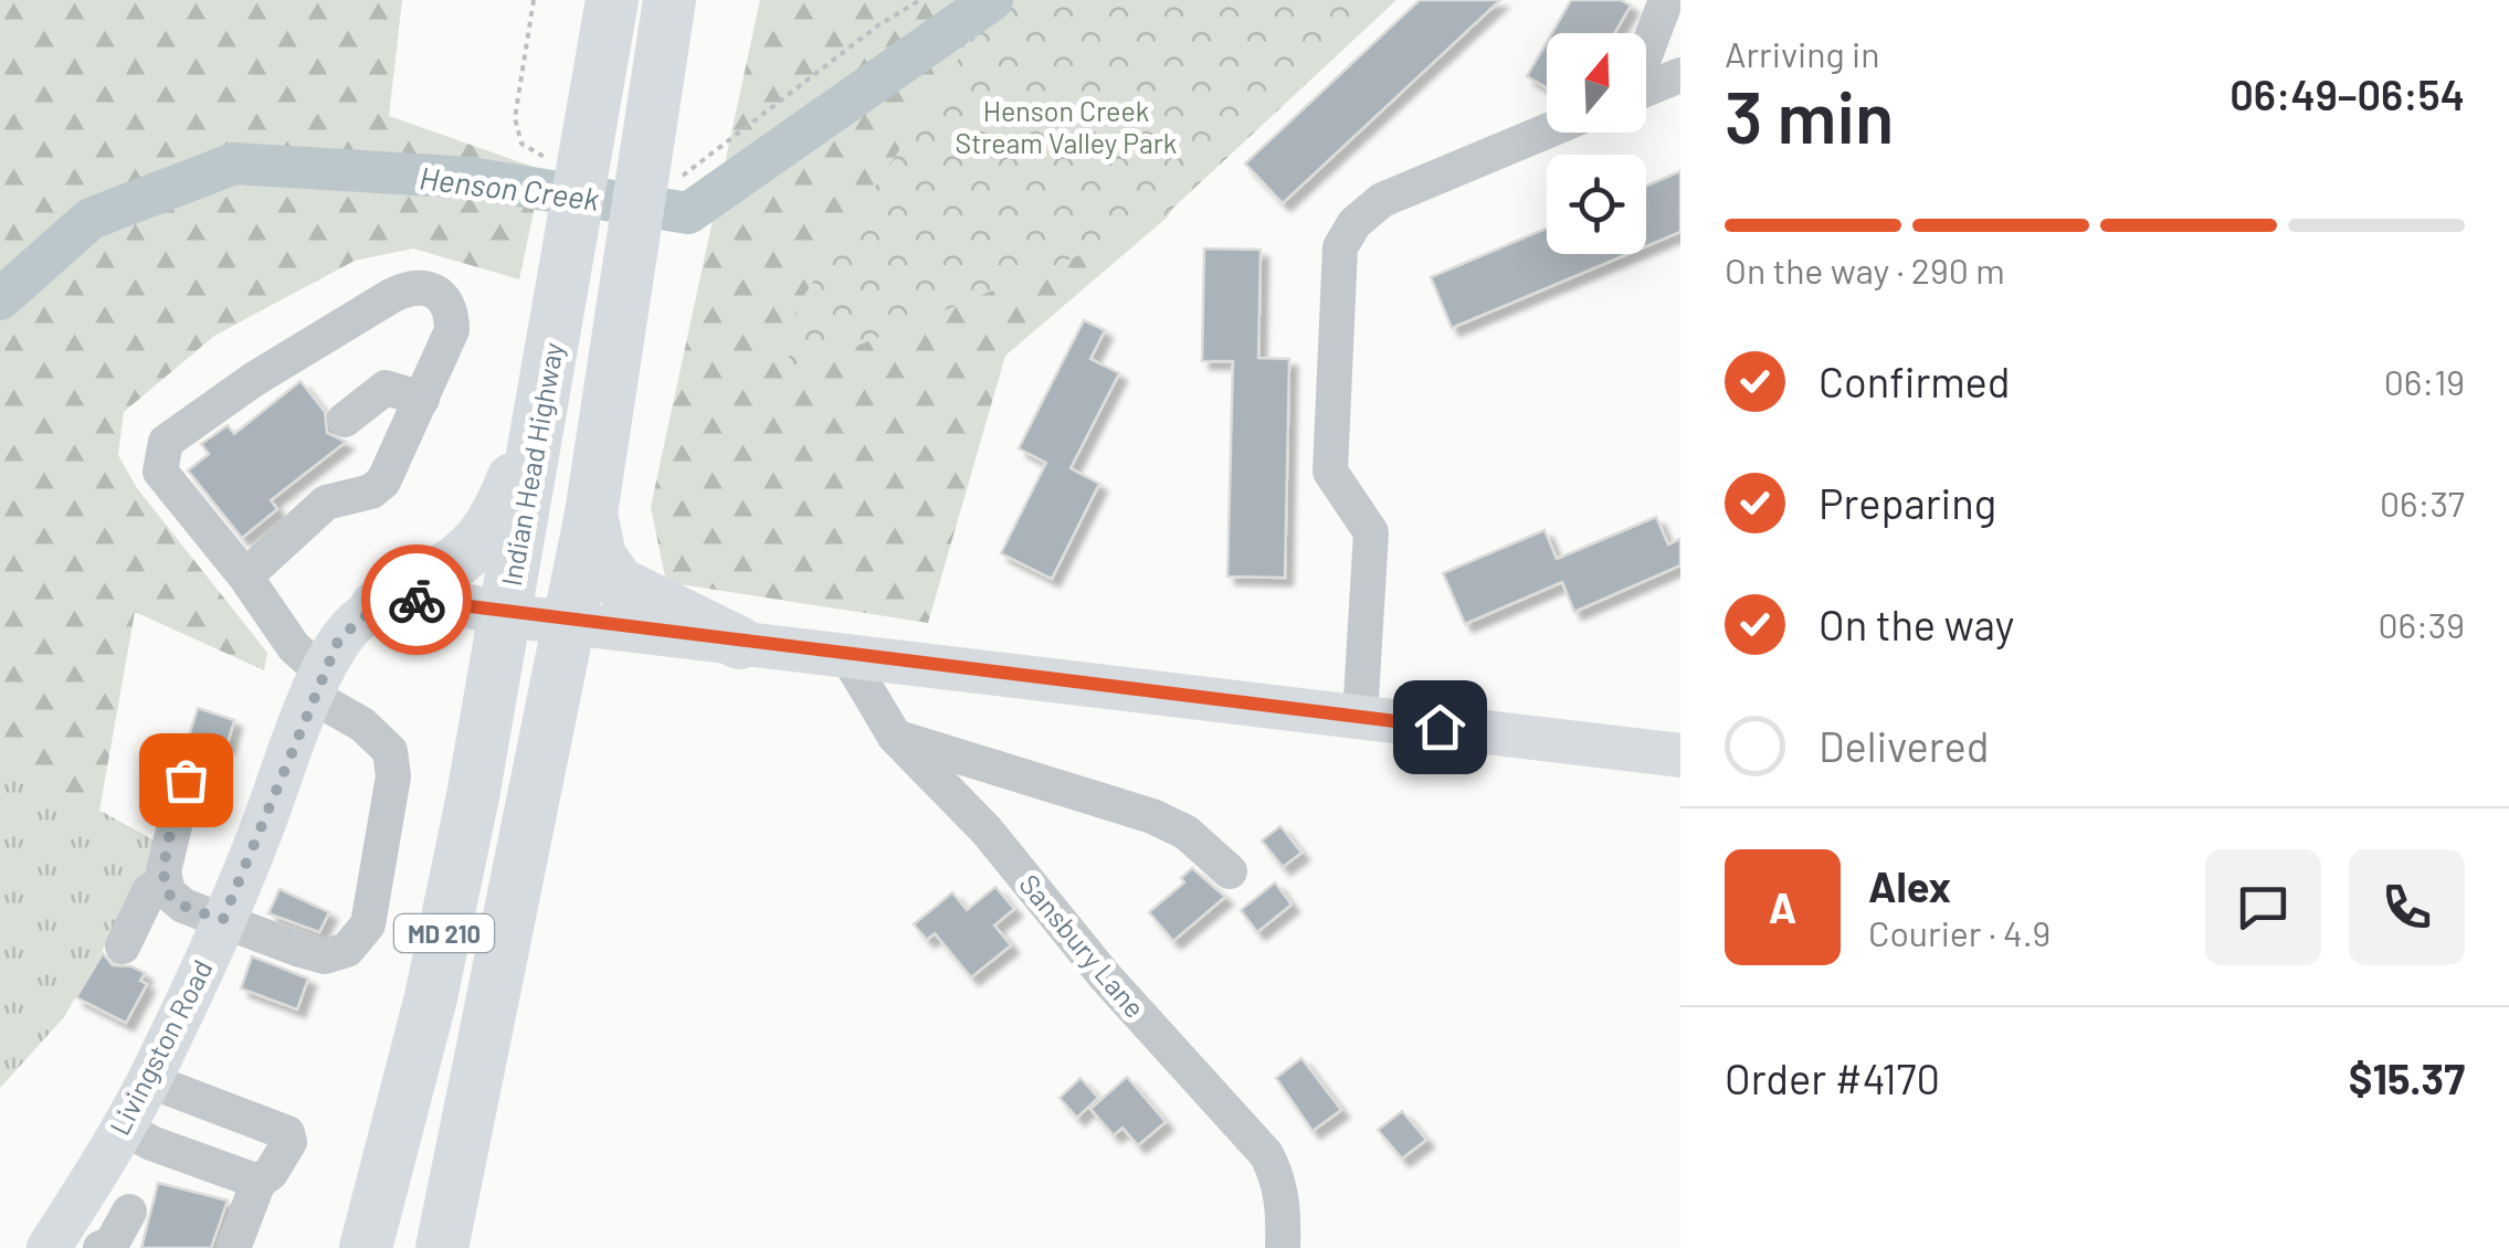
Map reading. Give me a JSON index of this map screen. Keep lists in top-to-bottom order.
{
  "streets": {
    "highway": ["Indian Head Highway", "MD 210"],
    "main road": ["Livingston Road"],
    "street": ["Sansbury Lane"]
  },
  "water": ["Henson Creek"],
  "parks": ["Henson Creek Stream Valley Park"],
  "north": "top",
  "page": {
    "heading": ["3 min", "Arriving in", "06:49–06:54"],
    "panel": [
      "Alex",
      "Courier · 4.9",
      "Order #4170",
      "$15.37"
    ],
    "bar": "On the way · 290 m",
    "list": [
      ["Confirmed", "06:19"],
      ["Preparing", "06:37"],
      ["On the way", "06:39"],
      "Delivered"
    ],
    "round": "A"
  }
}
